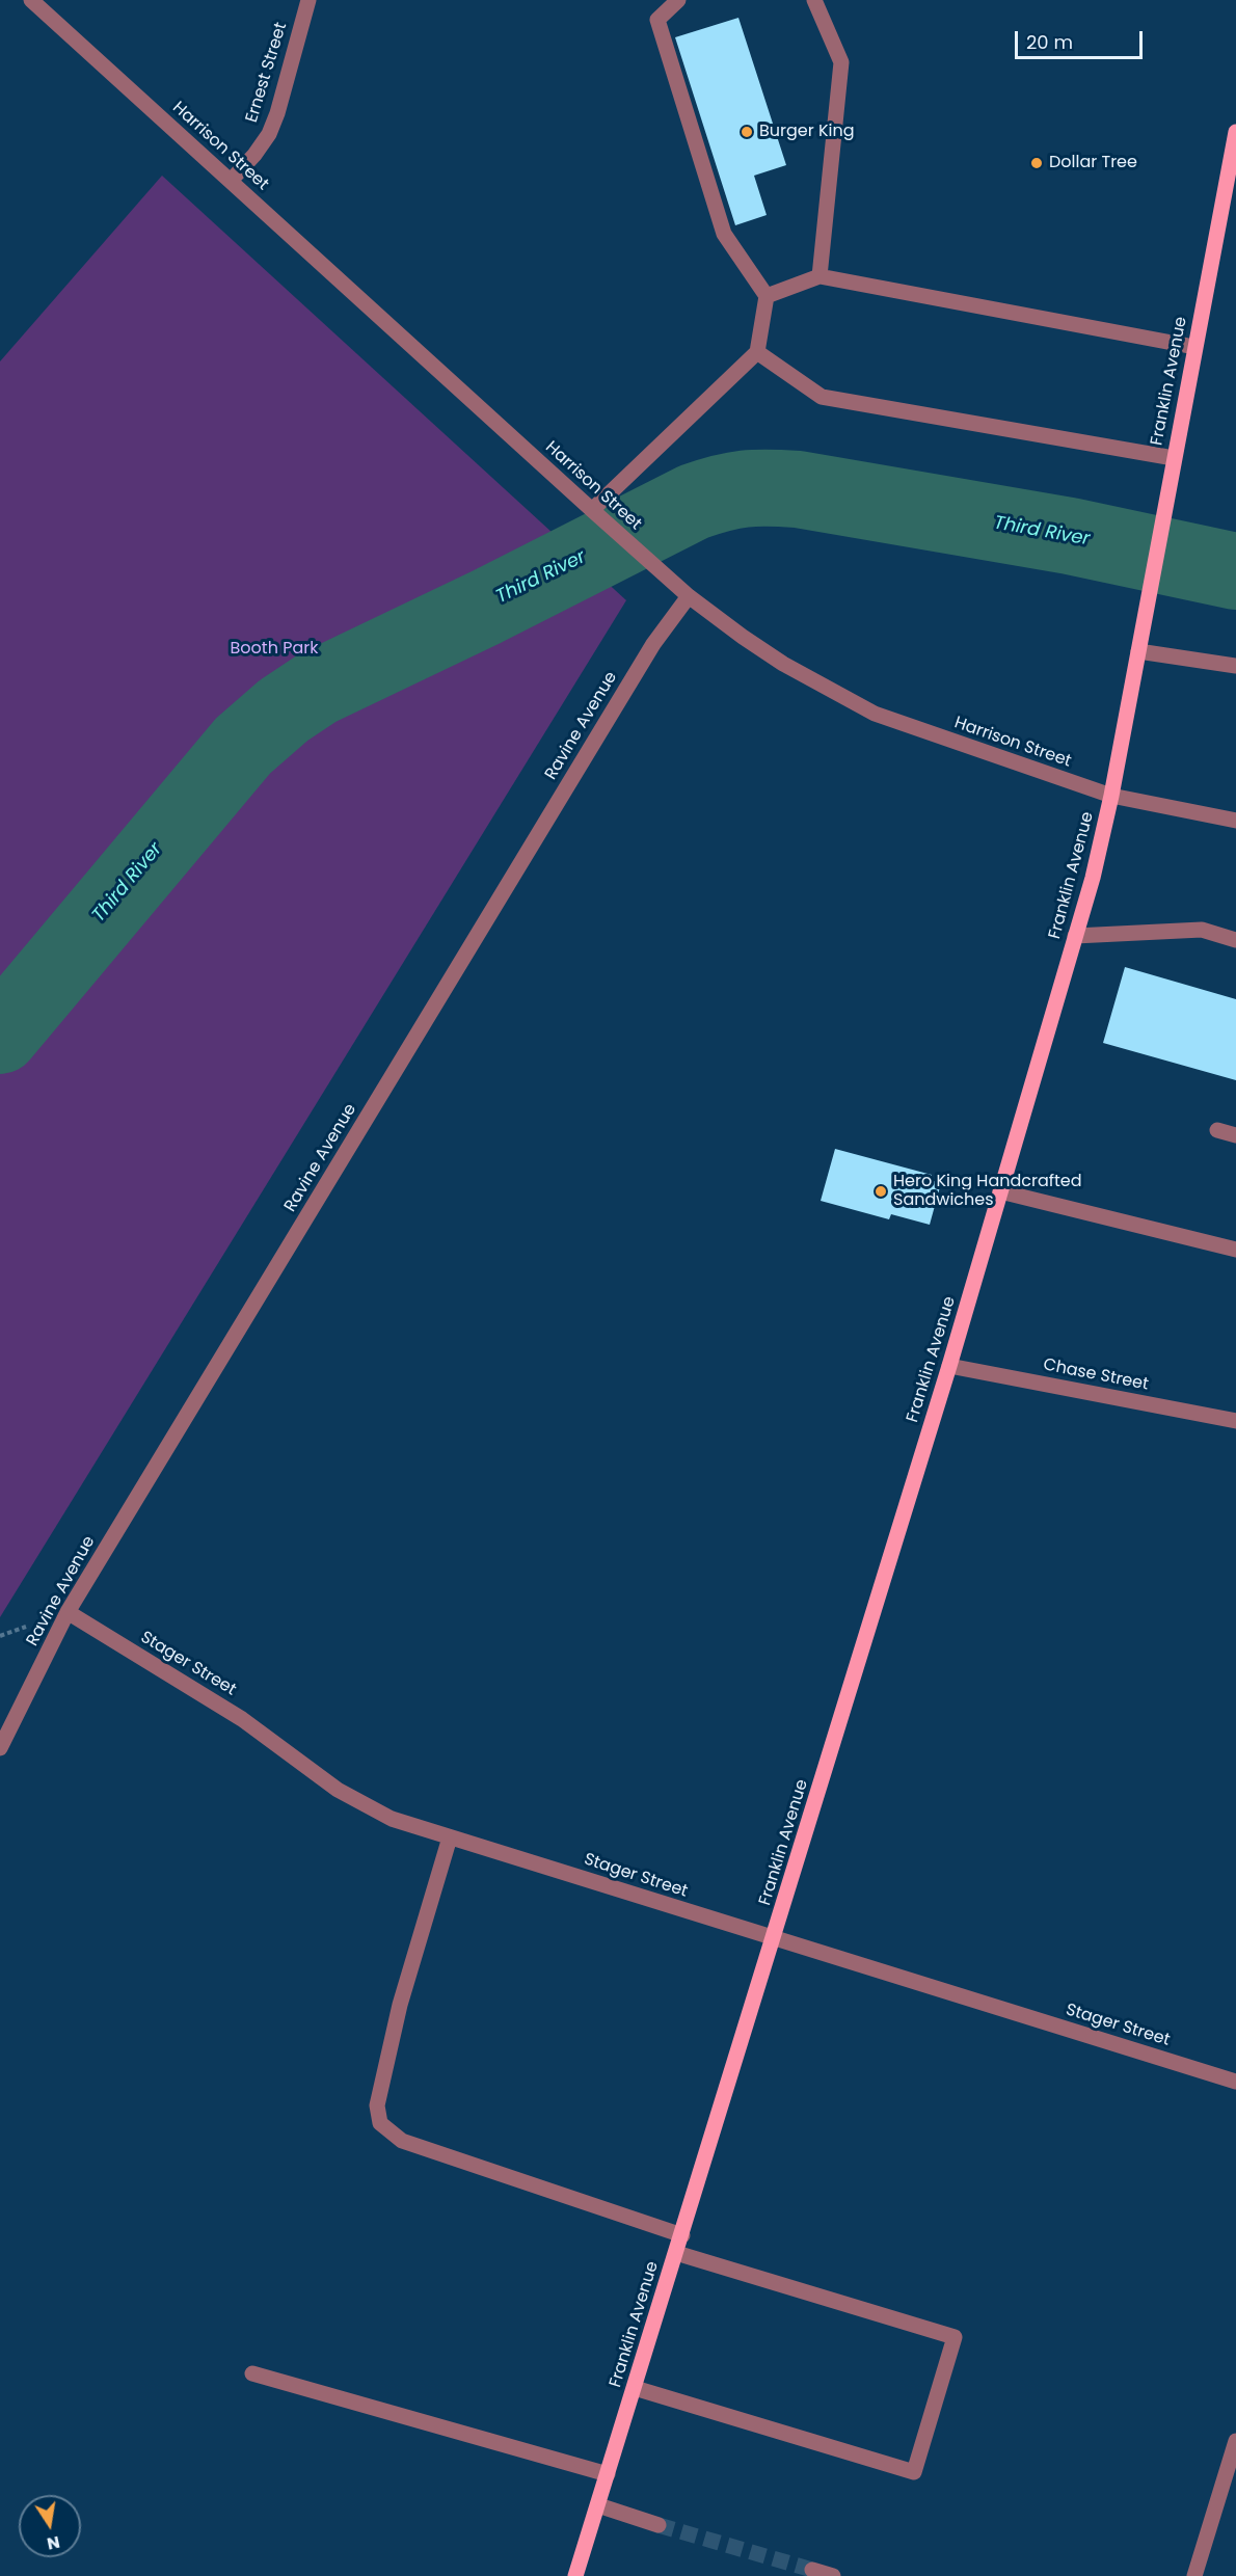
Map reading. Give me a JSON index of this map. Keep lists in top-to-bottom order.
{
  "streets": {
    "main road": ["Franklin Avenue"],
    "street": [
      "Ernest Street",
      "Harrison Street",
      "Ravine Avenue",
      "Chase Street",
      "Stager Street"
    ]
  },
  "crossings": [
    ["Ernest Street", "Harrison Street"],
    ["Harrison Street", "Franklin Avenue"],
    ["Harrison Street", "Ravine Avenue"],
    ["Franklin Avenue", "Chase Street"],
    ["Franklin Avenue", "Stager Street"],
    ["Ravine Avenue", "Stager Street"]
  ],
  "water": ["Third River"],
  "parks": ["Booth Park"],
  "places": ["Burger King", "Dollar Tree", "Hero King Handcrafted Sandwiches"],
  "scale_bar": "20 m",
  "north": "bottom"
}
